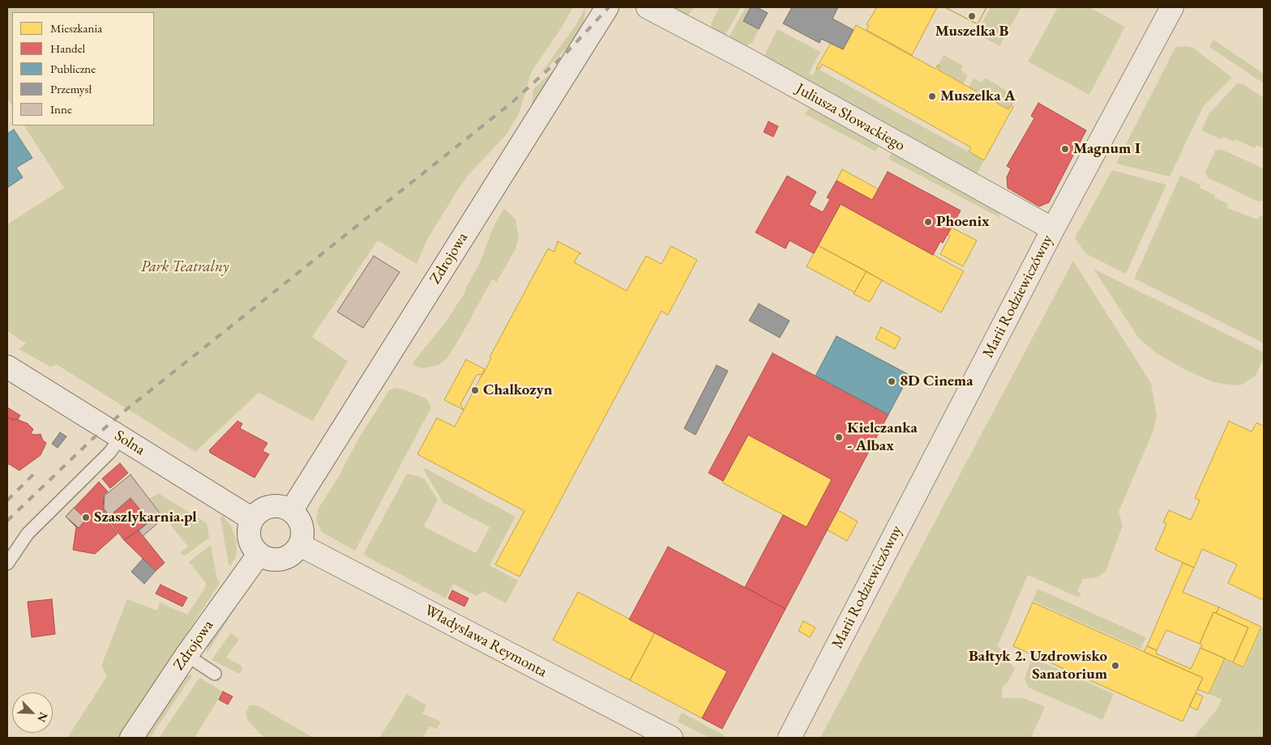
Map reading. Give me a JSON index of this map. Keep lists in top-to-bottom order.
{
  "streets": {
    "street": [
      "Juliusza Słowackiego",
      "Zdrojowa",
      "Marii Rodziewiczówny",
      "Solna",
      "Władysława Reymonta"
    ]
  },
  "crossings": [
    ["Juliusza Słowackiego", "Marii Rodziewiczówny"],
    ["Zdrojowa", "Solna"],
    ["Zdrojowa", "Władysława Reymonta"],
    ["Solna", "Władysława Reymonta"]
  ],
  "parks": ["Park Teatralny"],
  "places": [
    "Muszelka B",
    "Muszelka A",
    "Magnum I",
    "Phoenix",
    "8D Cinema",
    "Chalkozyn",
    "Kielczanka - Albax",
    "Szaszlykarnia.pl",
    "Bałtyk 2. Uzdrowisko Sanatorium"
  ],
  "legend": [
    "Mieszkania",
    "Handel",
    "Publiczne",
    "Przemysł",
    "Inne"
  ],
  "north": "bottom right"
}
